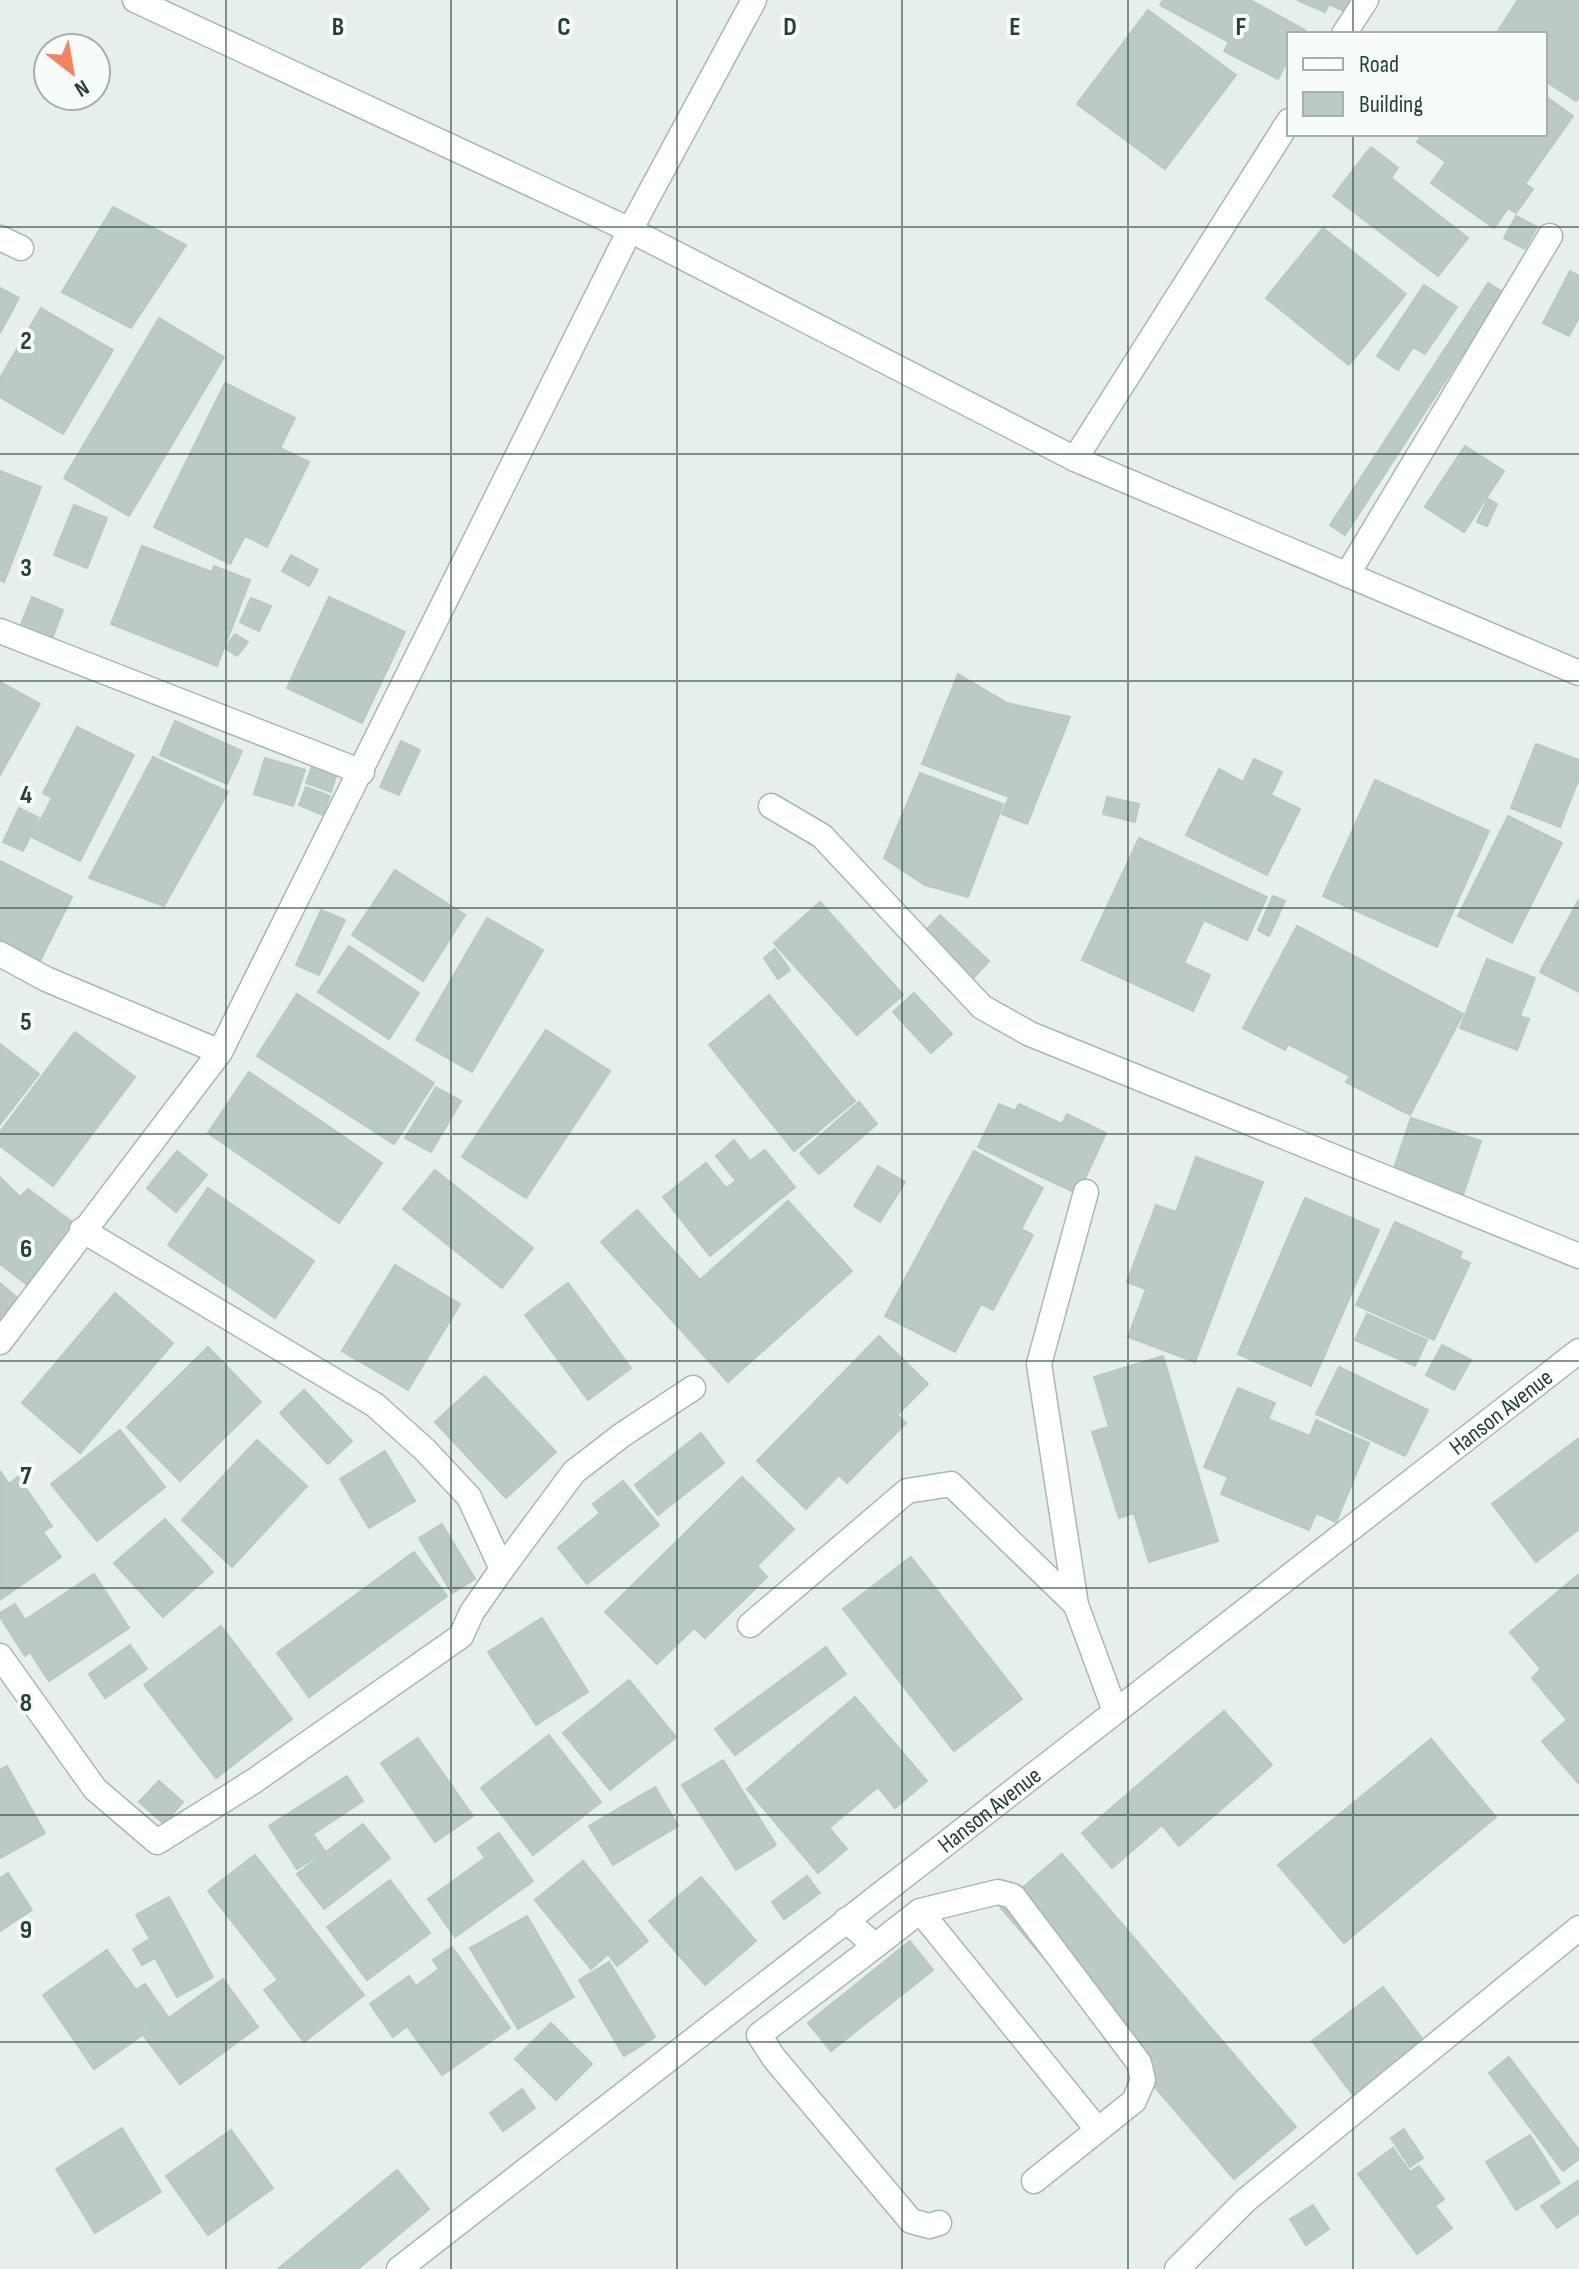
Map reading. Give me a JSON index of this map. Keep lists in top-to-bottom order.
{
  "streets": {
    "street": ["Hanson Avenue"]
  },
  "legend": ["Road", "Building"],
  "north": "bottom right",
  "grid": {
    "columns": [
      "B",
      "C",
      "D",
      "E",
      "F"
    ],
    "rows": [
      "2",
      "3",
      "4",
      "5",
      "6",
      "7",
      "8",
      "9"
    ]
  }
}
